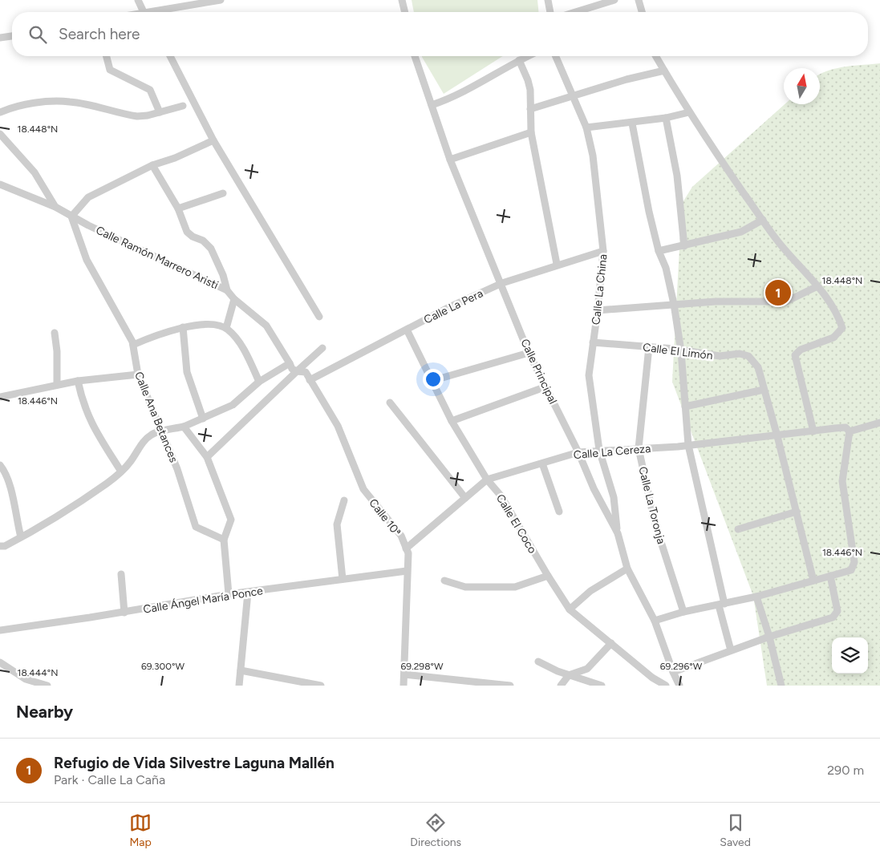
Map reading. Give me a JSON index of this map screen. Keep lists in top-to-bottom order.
{
  "streets": {
    "street": [
      "Calle Ramón Marrero Aristi",
      "Calle La China",
      "Calle La Pera",
      "Calle El Limón",
      "Calle Principal",
      "Calle Ana Betances",
      "Calle La Cereza",
      "Calle La Toronja",
      "Calle 10ª",
      "Calle El Coco",
      "Calle Ángel María Ponce"
    ]
  },
  "crossings": [
    ["Calle Ramón Marrero Aristi", "Calle Ana Betances"],
    ["Calle Ramón Marrero Aristi", "Calle 10ª"],
    ["Calle La China", "Calle La Pera"],
    ["Calle La China", "Calle El Limón"],
    ["Calle La China", "Calle Principal"],
    ["Calle La China", "Calle La Cereza"],
    ["Calle La Pera", "Calle Principal"],
    ["Calle La Pera", "Calle 10ª"],
    ["Calle La Pera", "Calle El Coco"],
    ["Calle El Limón", "Calle La Cereza"],
    ["Calle El Limón", "Calle La Toronja"],
    ["Calle Principal", "Calle La Cereza"],
    ["Calle La Cereza", "Calle La Toronja"],
    ["Calle La Cereza", "Calle 10ª"],
    ["Calle La Cereza", "Calle El Coco"],
    ["Calle 10ª", "Calle Ángel María Ponce"]
  ],
  "north": "top",
  "page": {
    "search": "Search here",
    "pins": "1",
    "heading": "Nearby",
    "list": [
      {
        "mark": "1",
        "name": "Refugio de Vida Silvestre Laguna Mallén",
        "note": "Park · Calle La Caña",
        "value": "290 m"
      }
    ],
    "nav": ["Map", "Directions", "Saved"]
  },
  "coordinates": [
    "18.448°N",
    "18.446°N",
    "69.300°W",
    "69.298°W",
    "69.296°W",
    "18.444°N"
  ]
}
